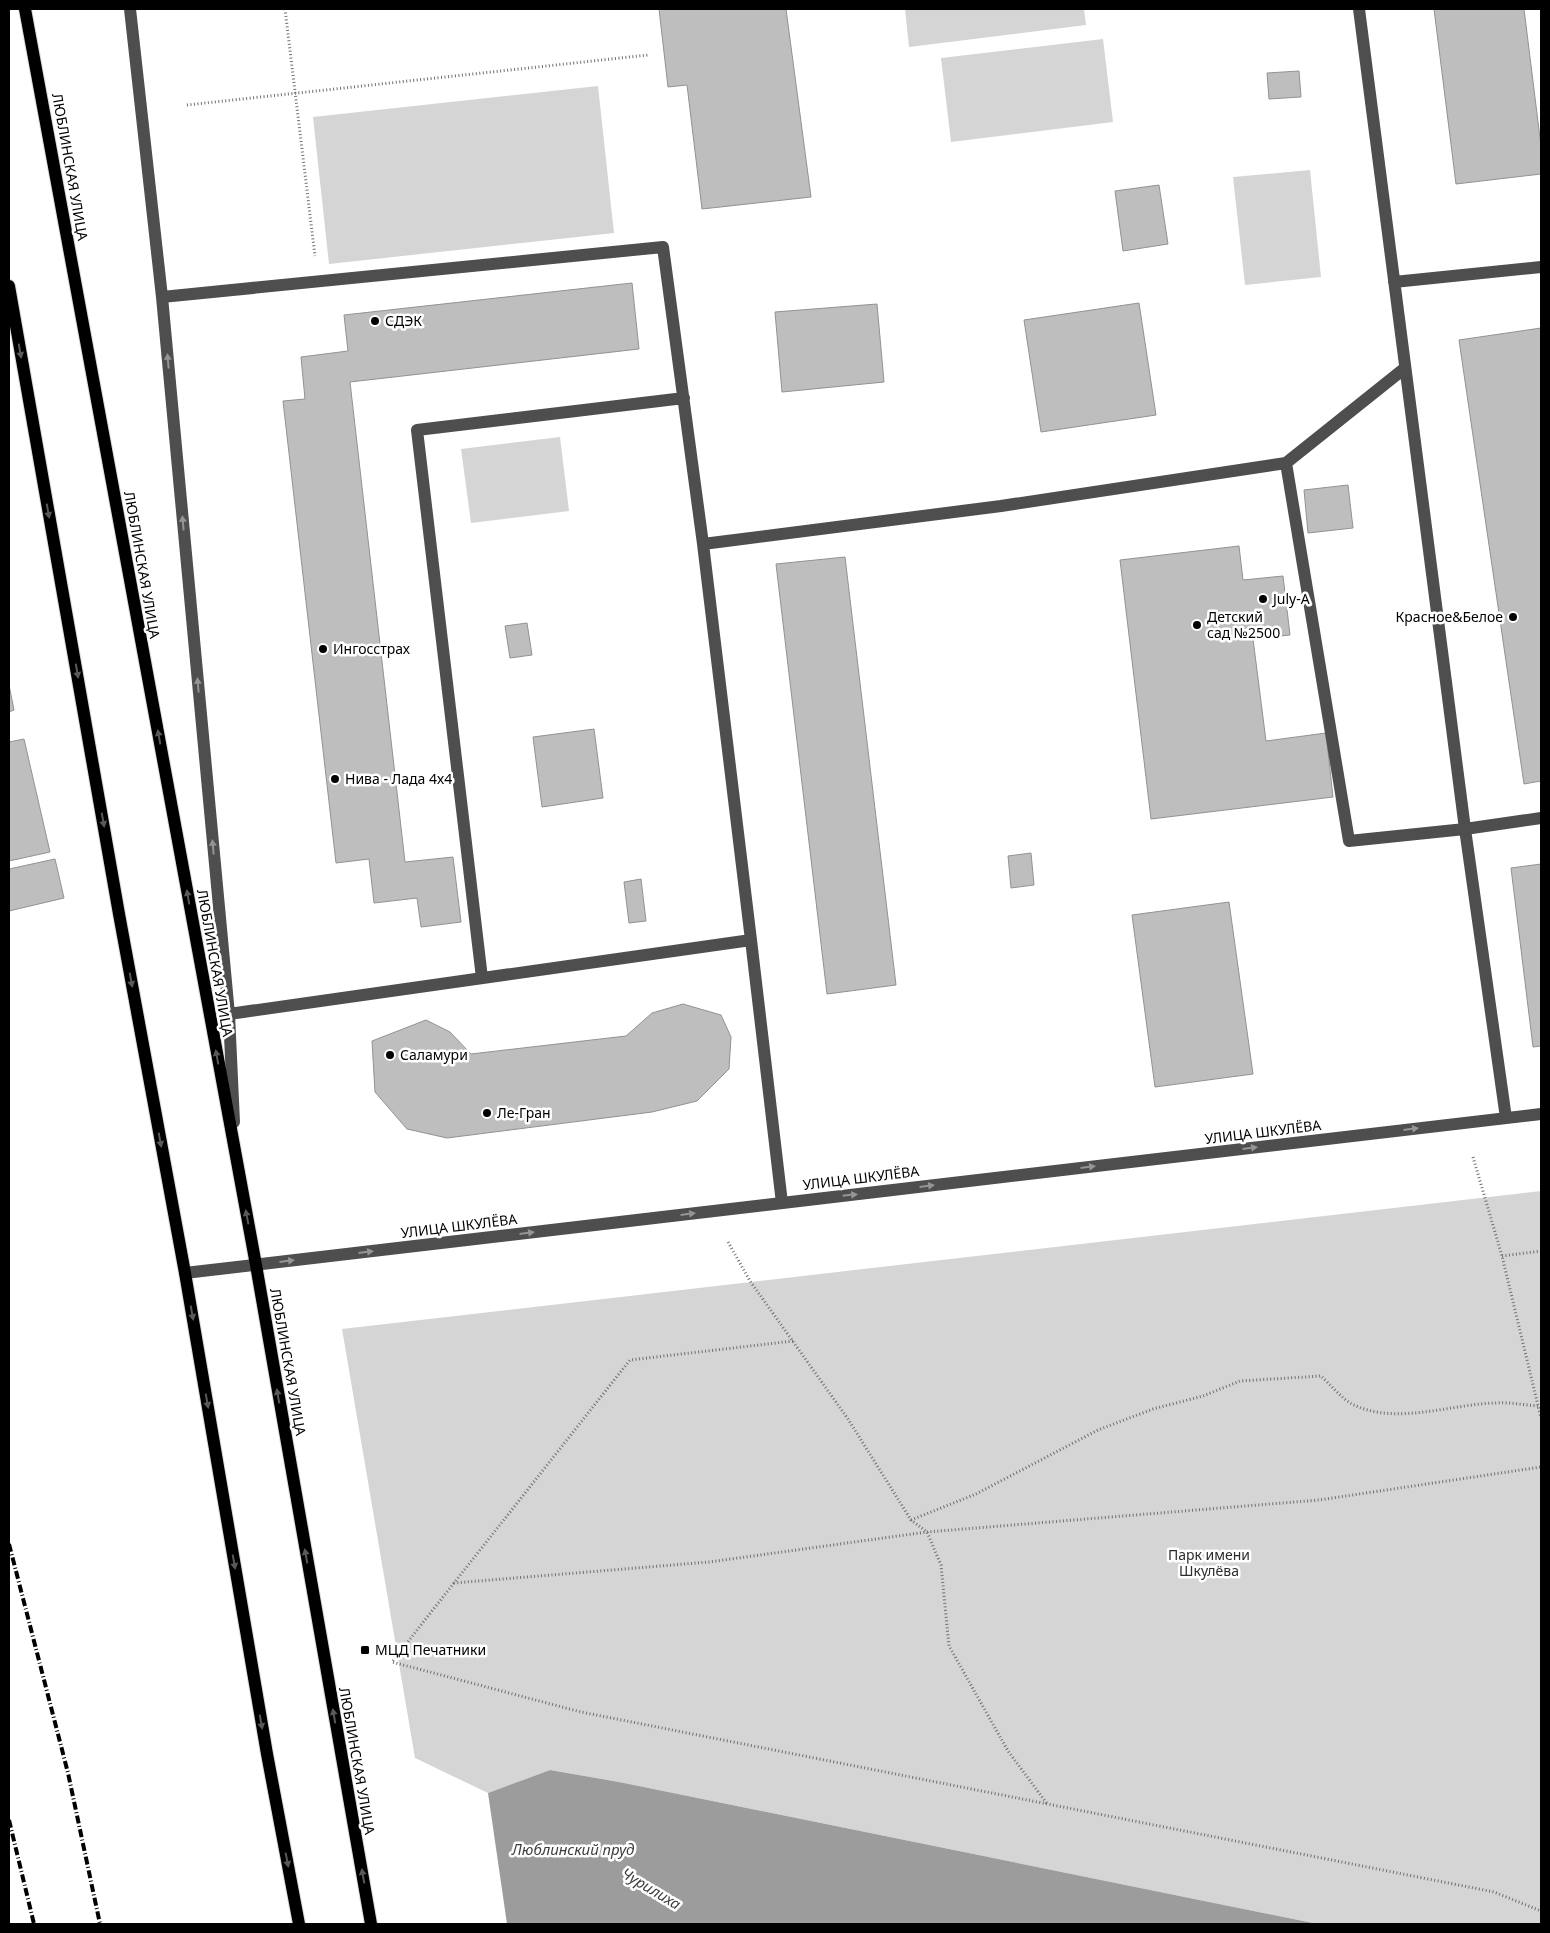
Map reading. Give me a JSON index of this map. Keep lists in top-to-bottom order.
{
  "streets": {
    "main road": ["ЛЮБЛИНСКАЯ УЛИЦА"],
    "street": ["УЛИЦА ШКУЛЁВА"]
  },
  "crossings": [
    ["ЛЮБЛИНСКАЯ УЛИЦА", "УЛИЦА ШКУЛЁВА"]
  ],
  "one_way": ["УЛИЦА ШКУЛЁВА"],
  "water": ["Люблинский пруд", "Чурилиха"],
  "parks": ["Парк имени Шкулёва"],
  "places": {
    "other": [
      "СДЭК",
      "July-A",
      "Красное&Белое",
      "Детский сад №2500",
      "Ингосстрах",
      "Нива - Лада 4х4",
      "Саламури",
      "Ле-Гран"
    ],
    "transit": ["МЦД Печатники"]
  }
}
